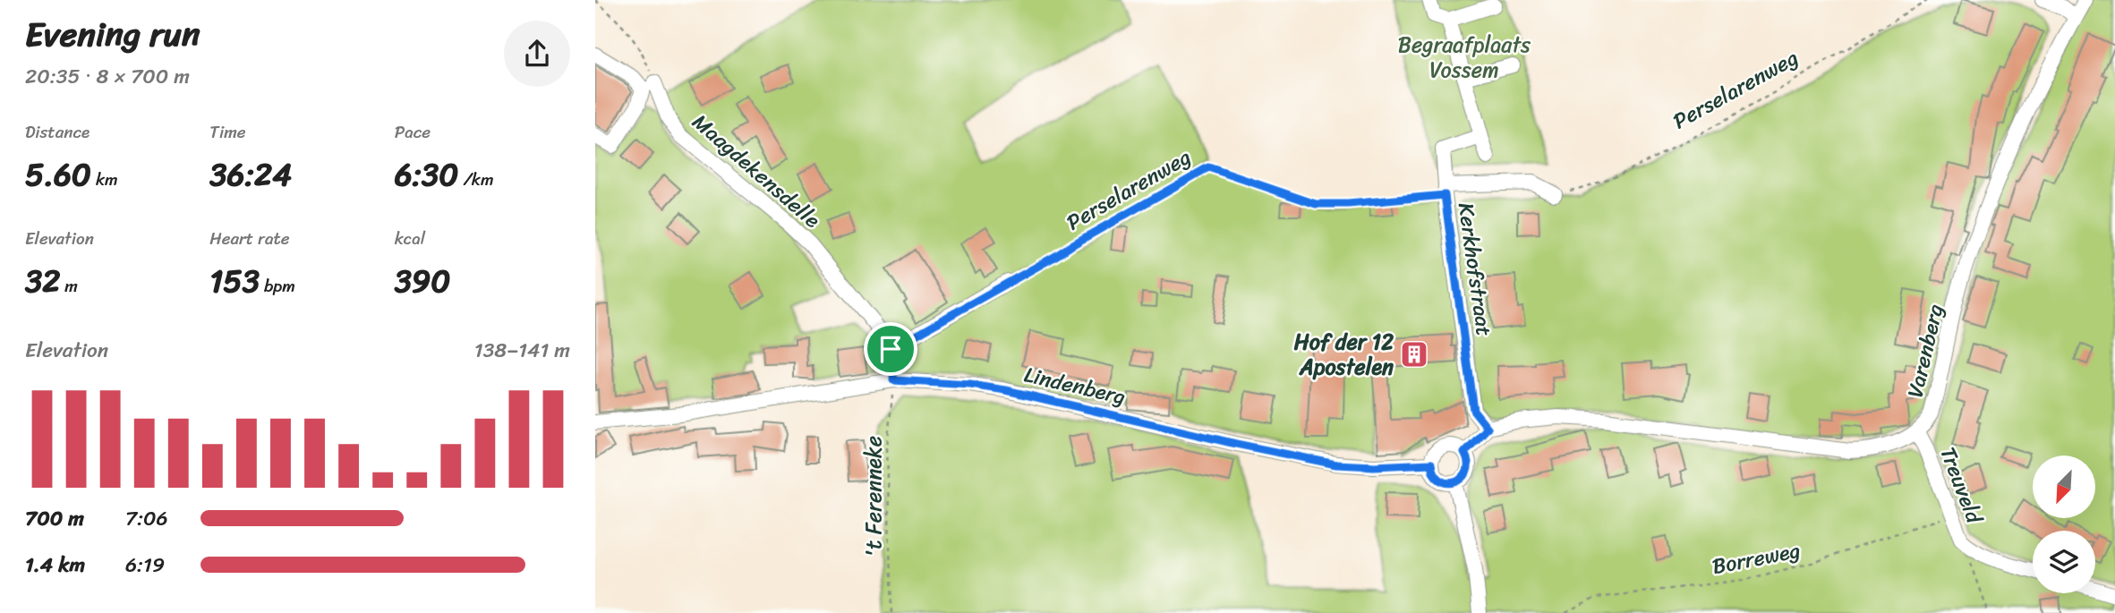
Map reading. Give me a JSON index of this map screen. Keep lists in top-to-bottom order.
{
  "streets": {
    "street": [
      "Maagdekensdelle",
      "Kerkhofstraat",
      "Varenberg",
      "Lindenberg",
      "Treuveld"
    ],
    "path": ["Perselarenweg", "'t Ferenneke", "Borreweg"]
  },
  "crossings": [
    ["Perselarenweg", "Kerkhofstraat"],
    ["Maagdekensdelle", "Lindenberg"],
    ["Maagdekensdelle", "'t Ferenneke"],
    ["Kerkhofstraat", "Varenberg"],
    ["Varenberg", "Treuveld"],
    ["Lindenberg", "'t Ferenneke"],
    ["Treuveld", "Borreweg"]
  ],
  "parks": ["Begraafplaats Vossem"],
  "places": {
    "building": ["Hof der 12 Apostelen"]
  },
  "north": "bottom left",
  "page": {
    "heading": ["Evening run", "20:35 · 8 × 700 m"],
    "stats": [
      ["Distance", "5.60 km"],
      ["Time", "36:24"],
      ["Pace", "6:30 /km"],
      ["Elevation", "32 m"],
      ["Heart rate", "153 bpm"],
      ["kcal", "390"]
    ],
    "chart": ["Elevation", "138–141 m"],
    "list": [
      {
        "name": "700 m",
        "note": "7:06"
      },
      {
        "name": "1.4 km",
        "note": "6:19"
      }
    ]
  }
}
